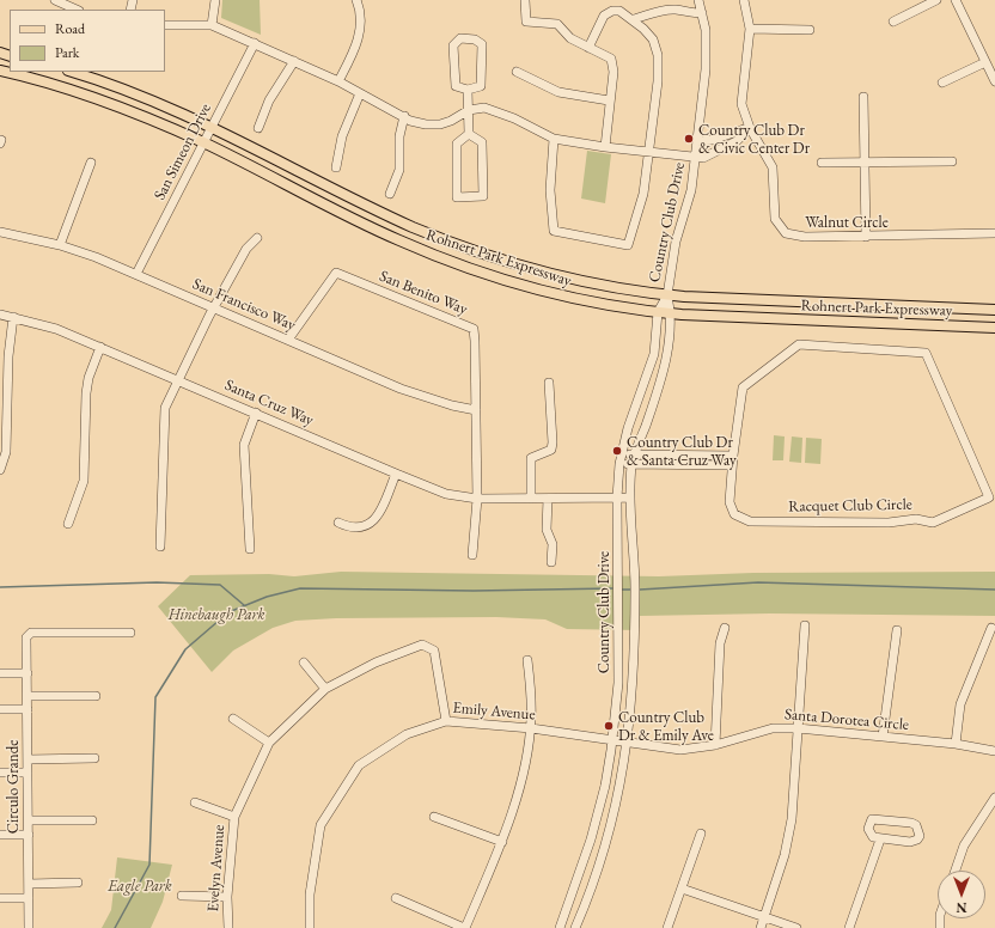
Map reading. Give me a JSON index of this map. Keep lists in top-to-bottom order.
{
  "streets": {
    "main road": ["Rohnert Park Expressway"],
    "street": [
      "San Simeon Drive",
      "Country Club Drive",
      "Walnut Circle",
      "San Benito Way",
      "San Francisco Way",
      "Santa Cruz Way",
      "Racquet Club Circle",
      "Emily Avenue",
      "Santa Dorotea Circle",
      "Circulo Grande",
      "Evelyn Avenue"
    ]
  },
  "crossings": [
    ["San Simeon Drive", "Rohnert Park Expressway"],
    ["San Simeon Drive", "San Francisco Way"],
    ["Country Club Drive", "Rohnert Park Expressway"],
    ["Country Club Drive", "Santa Cruz Way"],
    ["Country Club Drive", "Emily Avenue"],
    ["Country Club Drive", "Santa Dorotea Circle"],
    ["San Benito Way", "San Francisco Way"],
    ["San Benito Way", "Santa Cruz Way"],
    ["Emily Avenue", "Santa Dorotea Circle"],
    ["Emily Avenue", "Evelyn Avenue"]
  ],
  "parks": ["Hinebaugh Park", "Eagle Park"],
  "places": ["Country Club Dr & Civic Center Dr", "Country Club Dr & Santa Cruz Way", "Country Club Dr & Emily Ave"],
  "legend": ["Road", "Park"],
  "north": "bottom"
}
